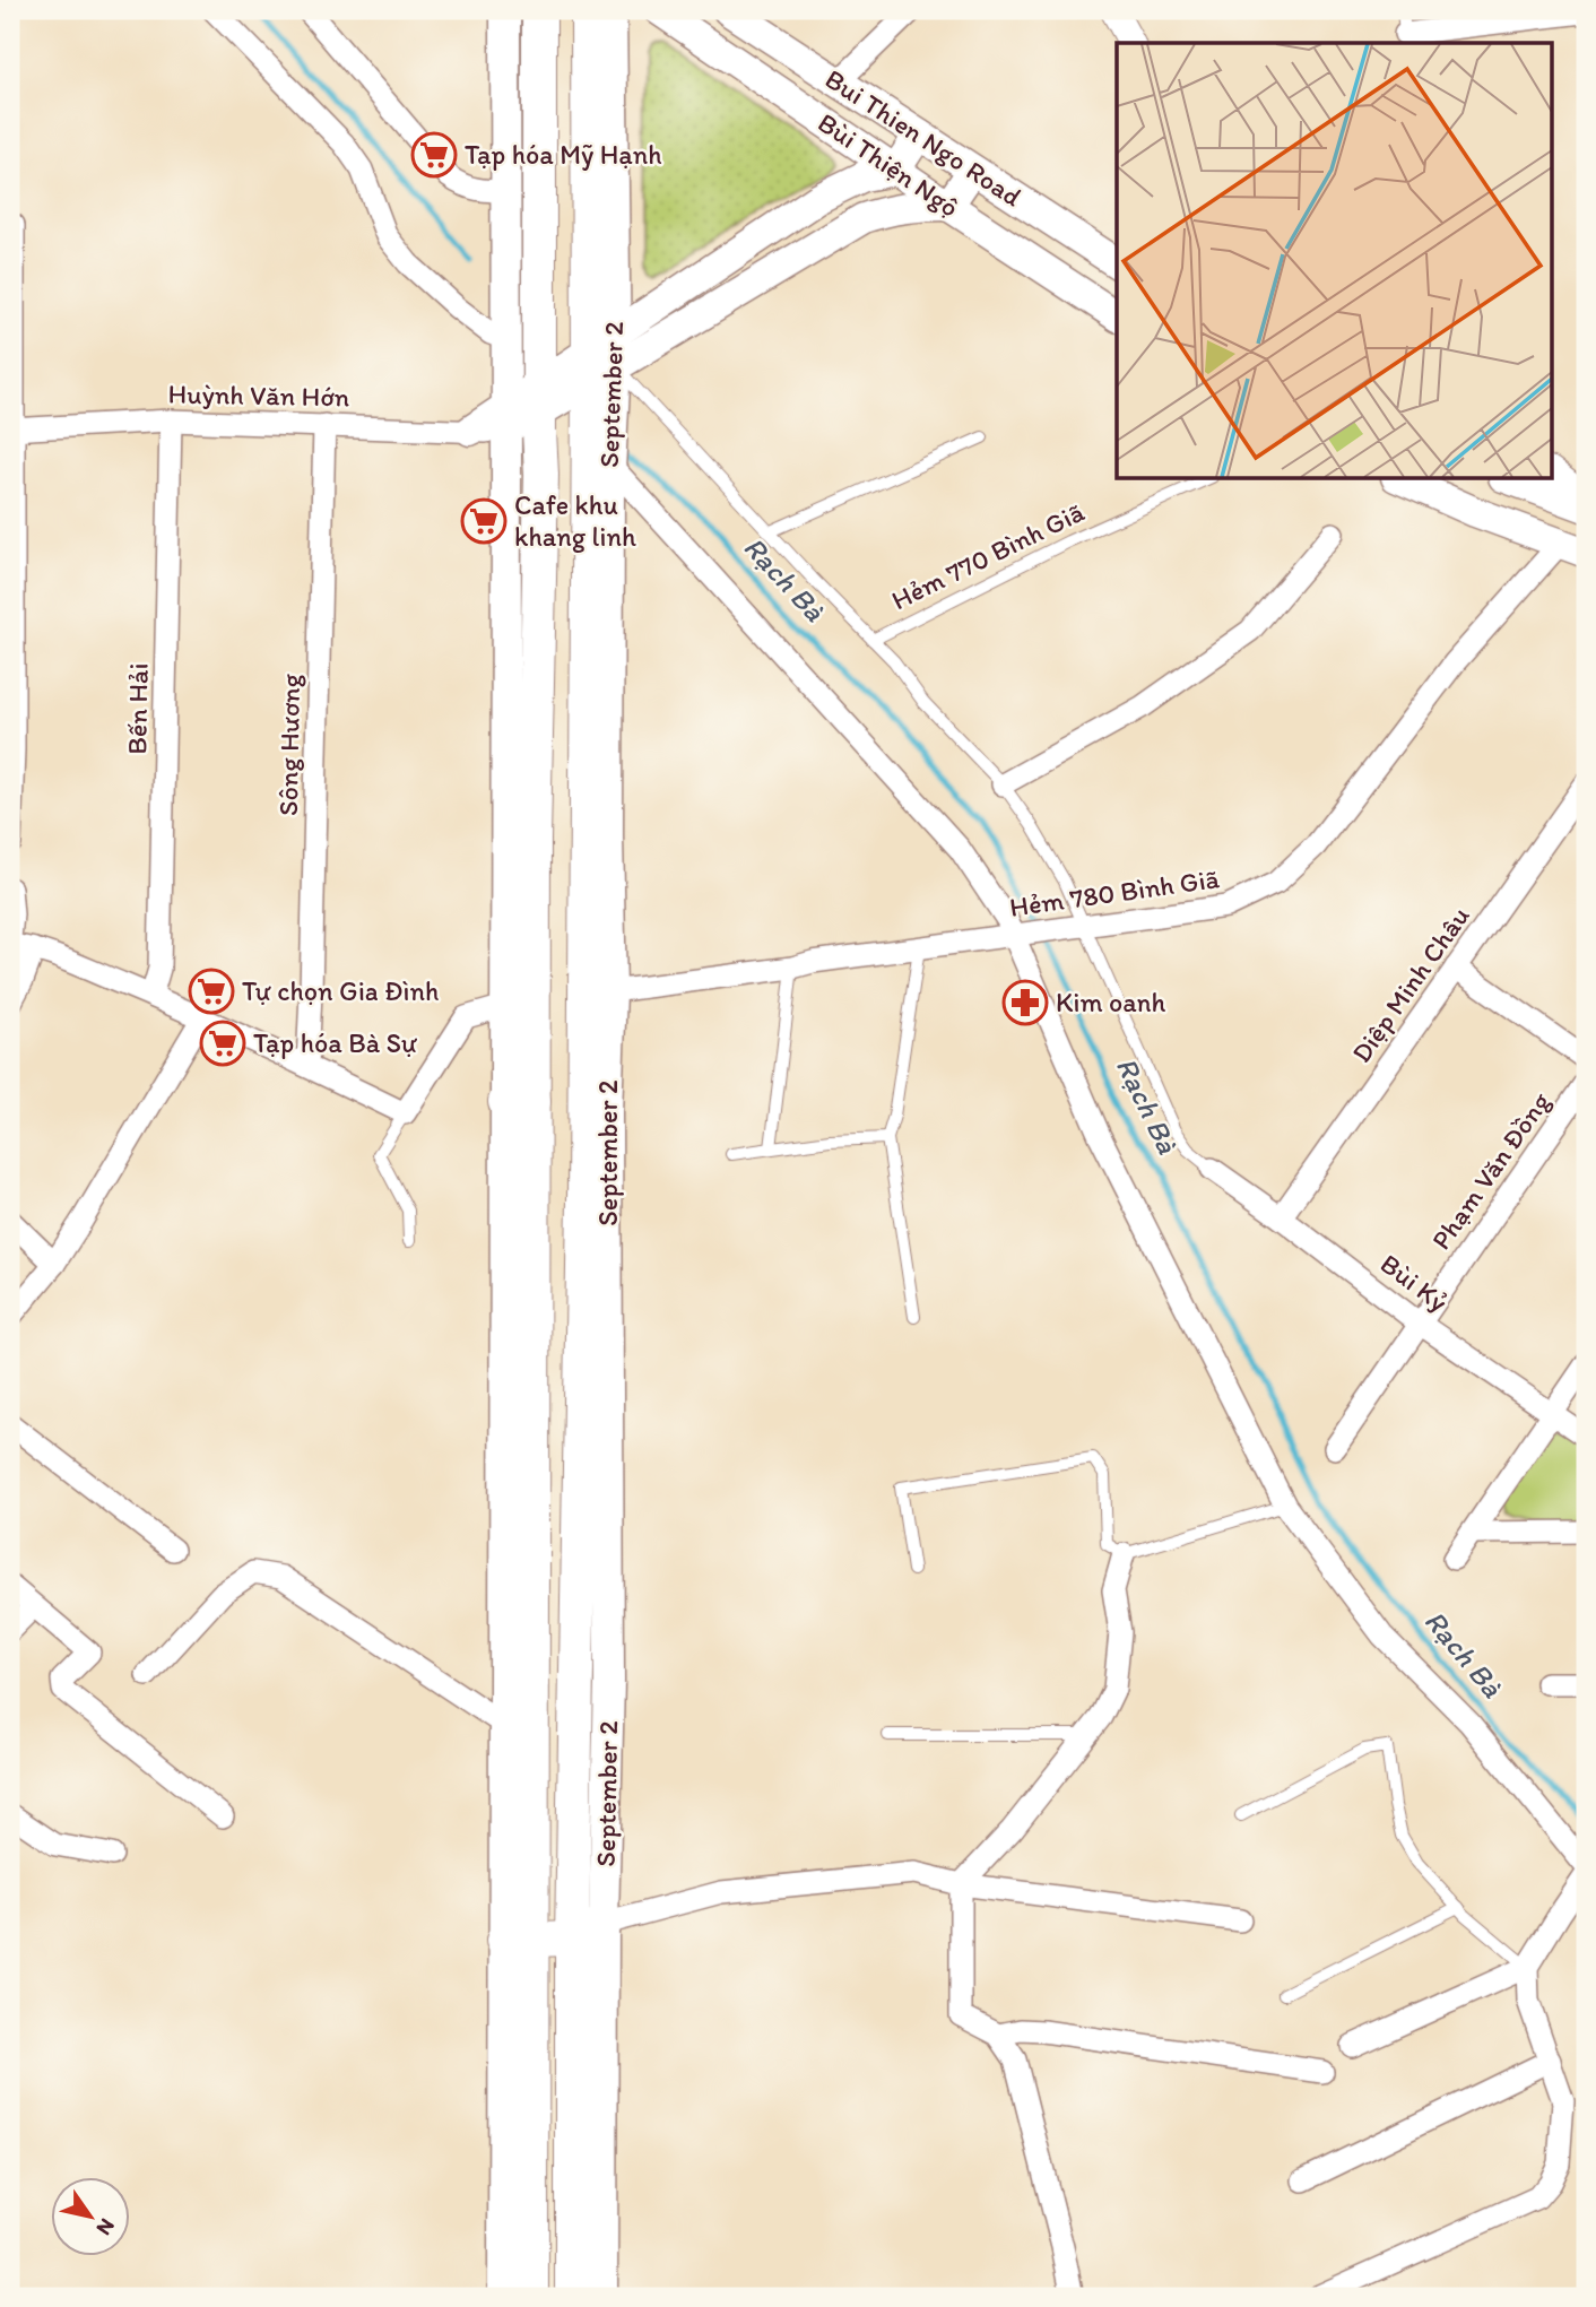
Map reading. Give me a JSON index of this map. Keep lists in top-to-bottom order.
{
  "streets": {
    "main road": ["Bui Thien Ngo Road", "Bùi Thiện Ngộ", "September 2"],
    "street": [
      "Huỳnh Văn Hớn",
      "Bến Hải",
      "Sông Hương",
      "Hẻm 780 Bình Giã",
      "Diệp Minh Châu",
      "Phạm Văn Đồng",
      "Bùi Kỷ"
    ],
    "lane": ["Hẻm 770 Bình Giã"]
  },
  "crossings": [
    ["September 2", "Hẻm 780 Bình Giã"],
    ["Huỳnh Văn Hớn", "Bến Hải"],
    ["Huỳnh Văn Hớn", "Sông Hương"],
    ["Diệp Minh Châu", "Bùi Kỷ"],
    ["Phạm Văn Đồng", "Bùi Kỷ"]
  ],
  "water": ["Rạch Bà"],
  "places": {
    "supermarket": [
      "Tạp hóa Mỹ Hạnh",
      "Cafe khu khang linh",
      "Tự chọn Gia Đình",
      "Tạp hóa Bà Sự"
    ],
    "pharmacy": ["Kim oanh"]
  },
  "north": "bottom right"
}
